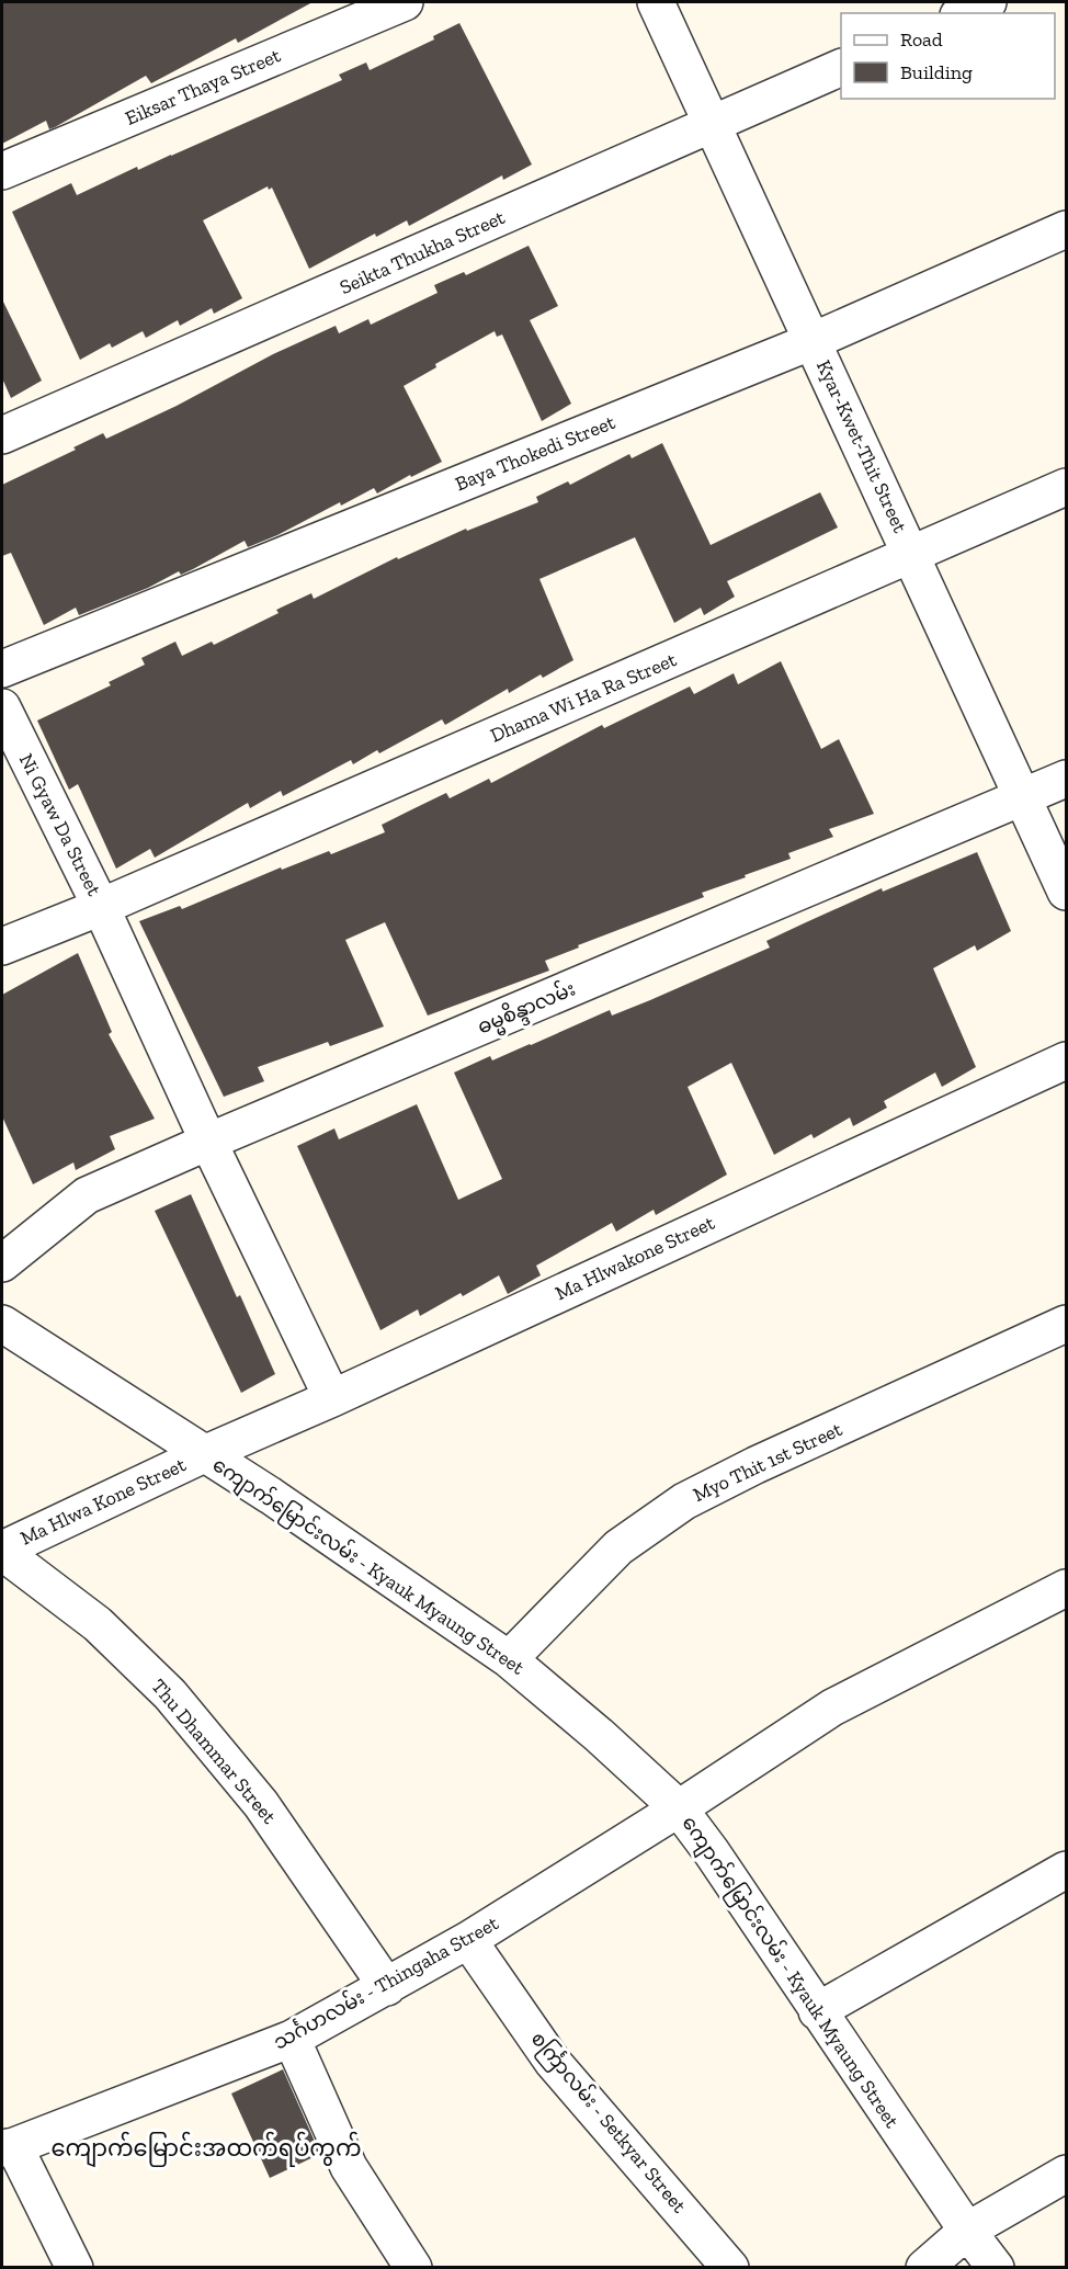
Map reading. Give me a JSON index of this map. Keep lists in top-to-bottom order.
{
  "streets": {
    "street": [
      "Eiksar Thaya Street",
      "Seikta Thukha Street",
      "Kyar-Kwet-Thit Street",
      "Baya Thokedi Street",
      "Dhama Wi Ha Ra Street",
      "Ni Gyaw Da Street",
      "ဓမ္မစိန္ဒာလမ်း",
      "Ma Hlwakone Street",
      "Myo Thit 1st Street",
      "Ma Hlwa Kone Street",
      "ကျောက်မြောင်းလမ်း - Kyauk Myaung Street",
      "Thu Dhammar Street",
      "သင်္ဂဟလမ်း - Thingaha Street",
      "စင်္ကြာလမ်း - Setkyar Street"
    ]
  },
  "crossings": [
    ["Seikta Thukha Street", "Kyar-Kwet-Thit Street"],
    ["Kyar-Kwet-Thit Street", "Baya Thokedi Street"],
    ["Kyar-Kwet-Thit Street", "Dhama Wi Ha Ra Street"],
    ["Kyar-Kwet-Thit Street", "ဓမ္မစိန္ဒာလမ်း"],
    ["Dhama Wi Ha Ra Street", "Ni Gyaw Da Street"],
    ["Ni Gyaw Da Street", "ဓမ္မစိန္ဒာလမ်း"],
    ["Ni Gyaw Da Street", "Ma Hlwakone Street"],
    ["Ma Hlwakone Street", "Ma Hlwa Kone Street"],
    ["Ma Hlwakone Street", "ကျောက်မြောင်းလမ်း - Kyauk Myaung Street"],
    ["Myo Thit 1st Street", "ကျောက်မြောင်းလမ်း - Kyauk Myaung Street"],
    ["Ma Hlwa Kone Street", "ကျောက်မြောင်းလမ်း - Kyauk Myaung Street"],
    ["Ma Hlwa Kone Street", "Thu Dhammar Street"],
    ["ကျောက်မြောင်းလမ်း - Kyauk Myaung Street", "သင်္ဂဟလမ်း - Thingaha Street"],
    ["Thu Dhammar Street", "သင်္ဂဟလမ်း - Thingaha Street"],
    ["သင်္ဂဟလမ်း - Thingaha Street", "စင်္ကြာလမ်း - Setkyar Street"]
  ],
  "districts": ["ကျောက်မြောင်းအထက်ရပ်ကွက်"],
  "legend": ["Road", "Building"]
}
